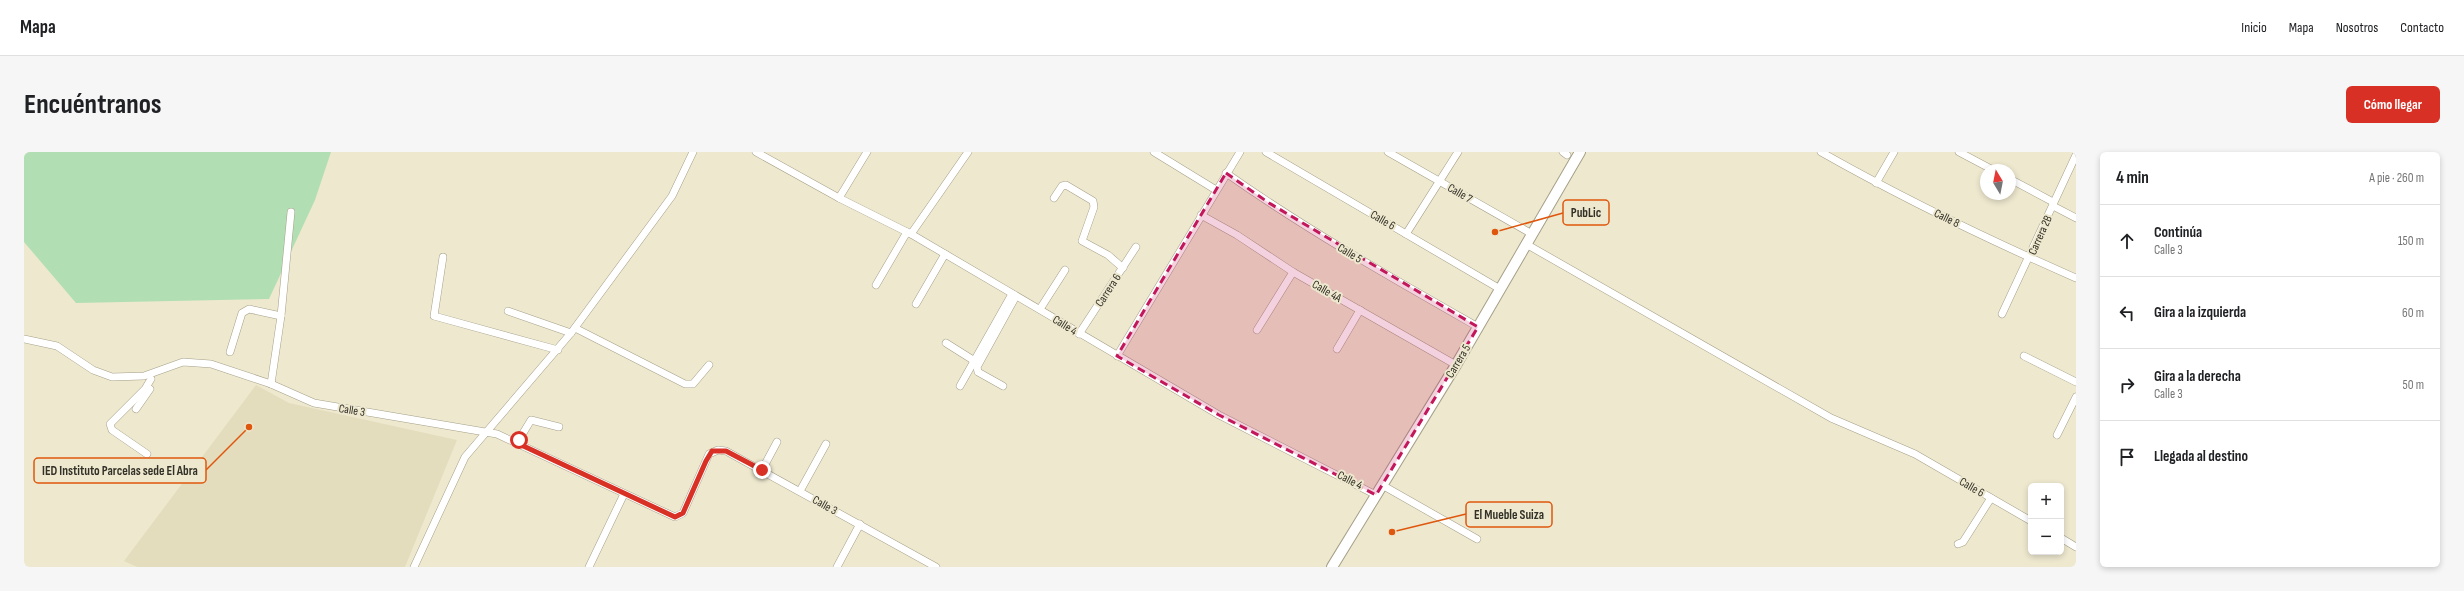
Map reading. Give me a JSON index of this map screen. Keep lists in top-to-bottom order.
{
  "streets": {
    "main road": ["Carrera 5"],
    "street": [
      "Calle 7",
      "Calle 8",
      "Calle 6",
      "Carrera 2B",
      "Calle 5",
      "Carrera 6",
      "Calle 4A",
      "Calle 4",
      "Calle 3"
    ]
  },
  "crossings": [
    ["Calle 7", "Carrera 5"],
    ["Calle 8", "Carrera 2B"],
    ["Calle 6", "Carrera 5"],
    ["Calle 5", "Carrera 5"],
    ["Carrera 6", "Calle 4"],
    ["Calle 4A", "Carrera 5"],
    ["Calle 4", "Carrera 5"]
  ],
  "places": ["PubLic", "IED Instituto Parcelas sede El Abra", "El Mueble Suiza"],
  "north": "top",
  "page": {
    "header": "Mapa",
    "nav": [
      "Inicio",
      "Mapa",
      "Nosotros",
      "Contacto"
    ],
    "buttons": "Cómo llegar",
    "title": "Encuéntranos",
    "heading": ["4 min", "A pie · 260 m"],
    "list": [
      ["Continúa", "Calle 3", "150 m"],
      ["Gira a la izquierda", "60 m"],
      ["Gira a la derecha", "Calle 3", "50 m"],
      "Llegada al destino"
    ],
    "map_buttons": ["+", "−"]
  }
}
